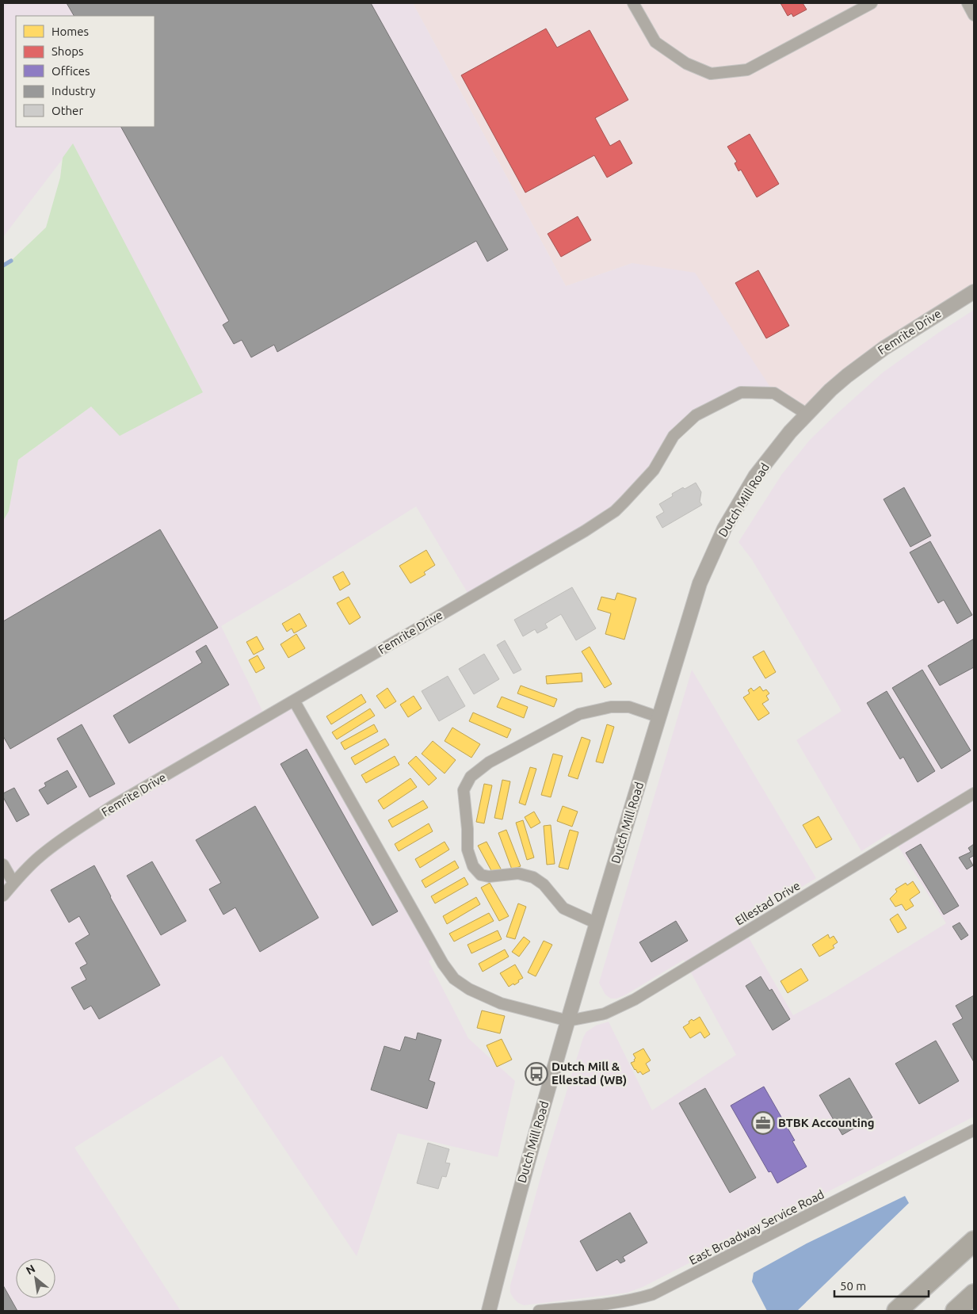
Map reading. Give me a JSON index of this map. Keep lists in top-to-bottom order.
{
  "streets": {
    "street": [
      "Femrite Drive",
      "Dutch Mill Road",
      "Ellestad Drive",
      "East Broadway Service Road"
    ]
  },
  "crossings": [
    ["Femrite Drive", "Dutch Mill Road"],
    ["Dutch Mill Road", "Ellestad Drive"]
  ],
  "places": {
    "bus stop": ["Dutch Mill & Ellestad (WB)"],
    "office": ["BTBK Accounting"]
  },
  "legend": [
    "Homes",
    "Shops",
    "Offices",
    "Industry",
    "Other"
  ],
  "scale_bar": "50 m",
  "north": "top left"
}
